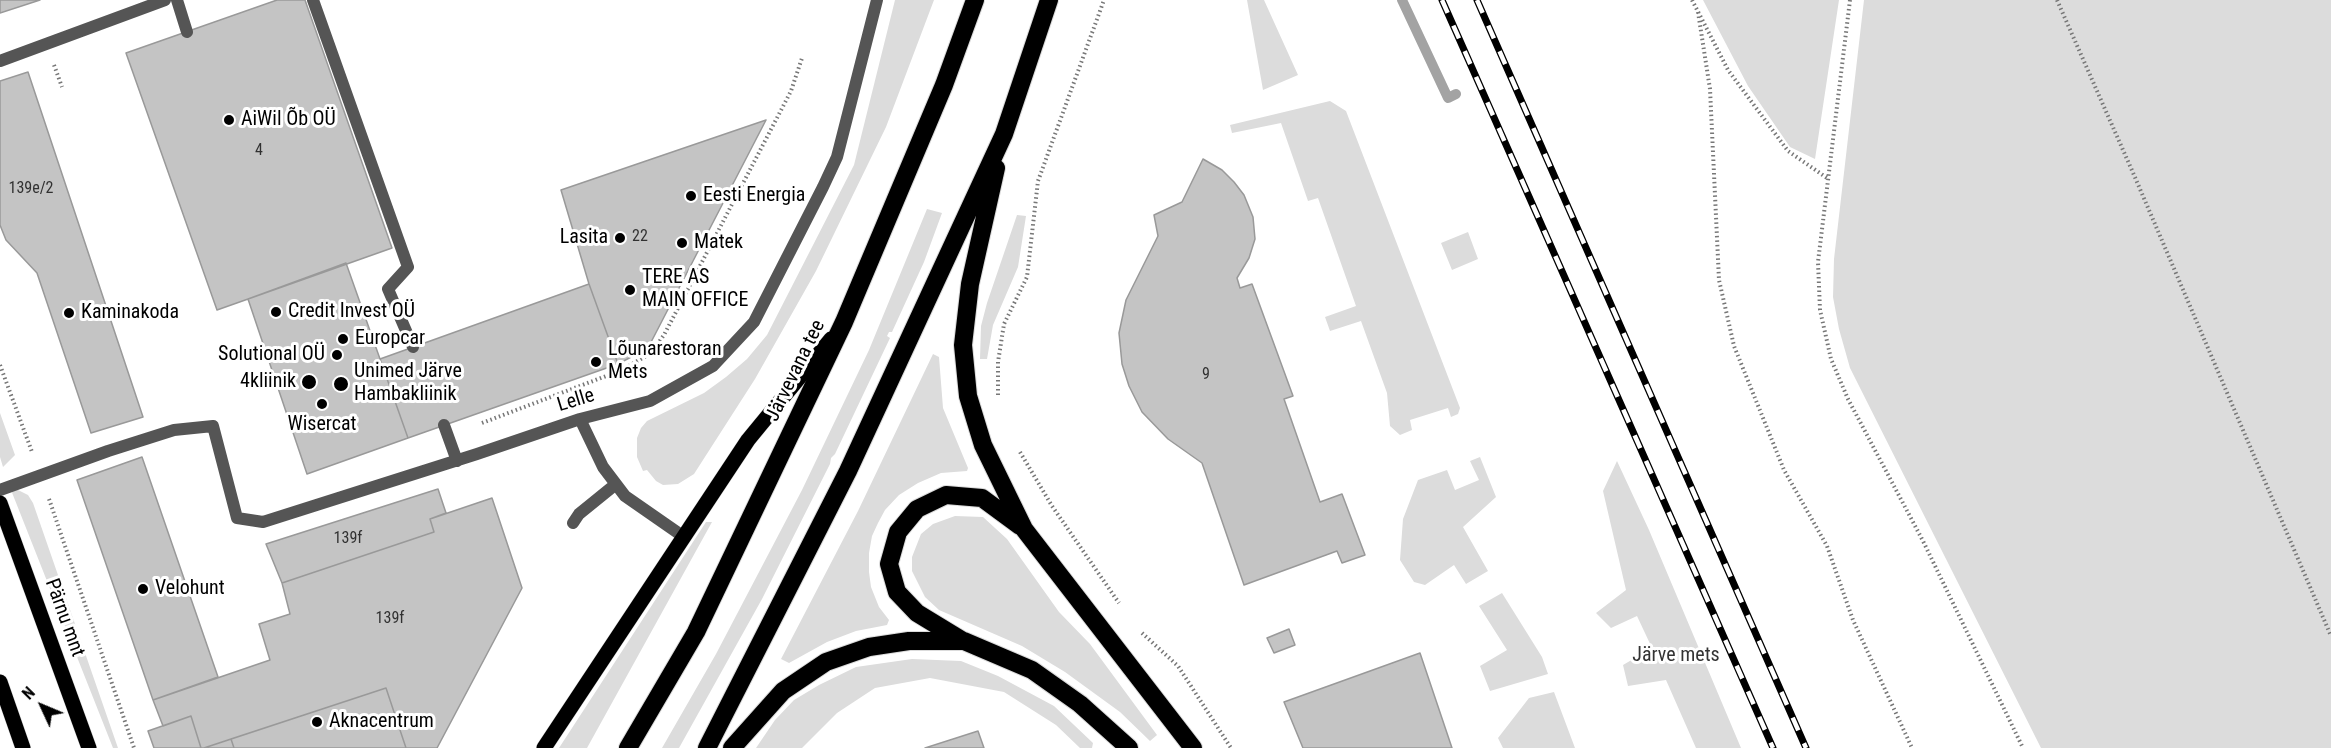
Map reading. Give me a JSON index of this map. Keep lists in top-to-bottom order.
{
  "streets": {
    "highway": ["Järvevana tee"],
    "main road": ["Pärnu mnt"],
    "lane": ["Lelle"]
  },
  "parks": ["Järve mets"],
  "places": [
    "AiWil Õb OÜ",
    "Eesti Energia",
    "Lasita",
    "Matek",
    "TERE AS MAIN OFFICE",
    "Credit Invest OÜ",
    "Kaminakoda",
    "Europcar",
    "Solutional OÜ",
    "Lõunarestoran Mets",
    "4kliinik",
    "Unimed Järve Hambakliinik",
    "Wisercat",
    "Velohunt",
    "Aknacentrum"
  ],
  "house_numbers": [
    "4",
    "139e/2",
    "22",
    "9",
    "139f",
    "139f"
  ],
  "north": "top left"
}
